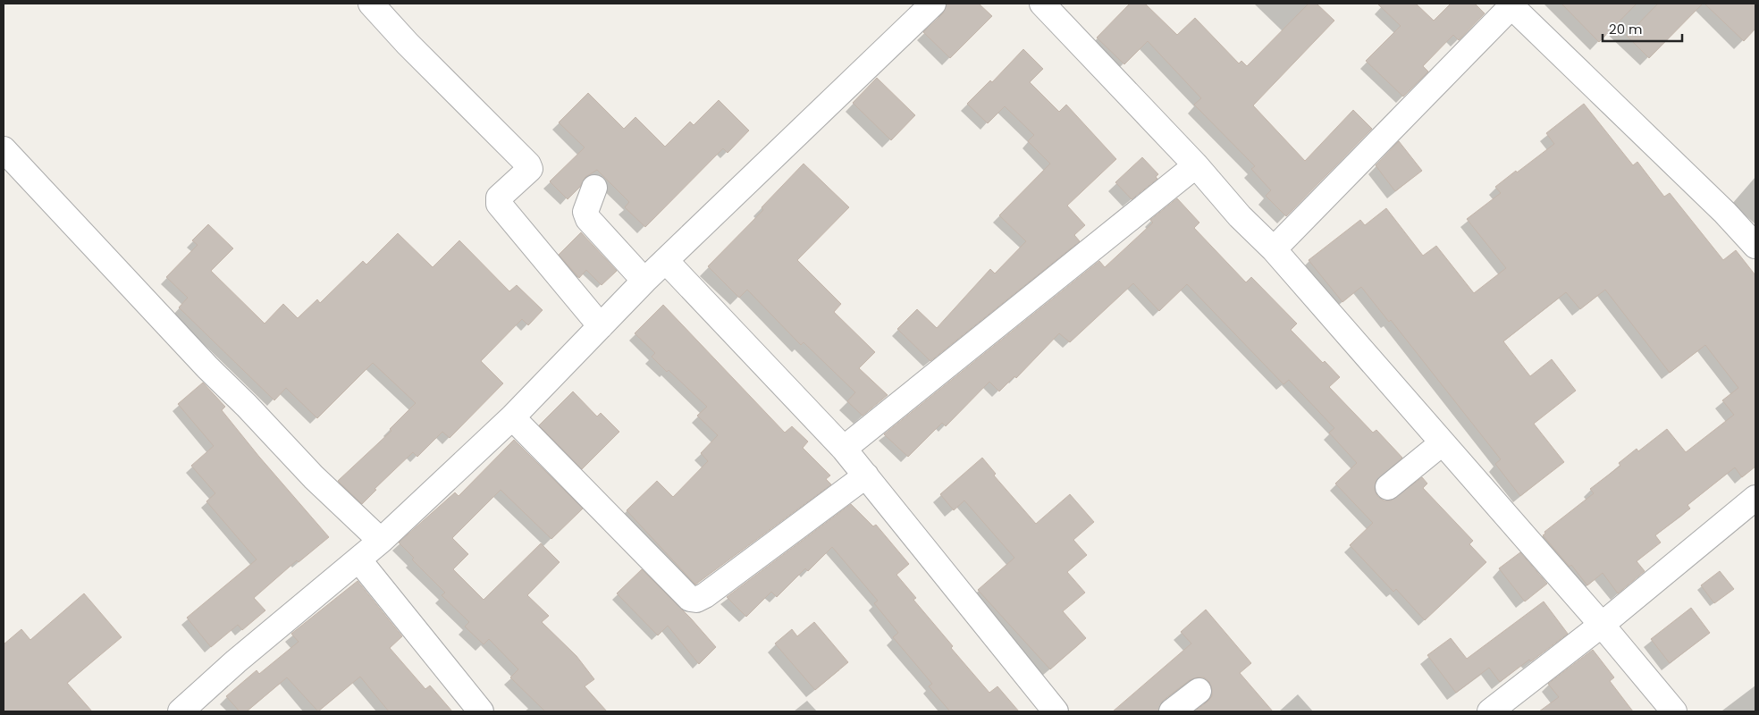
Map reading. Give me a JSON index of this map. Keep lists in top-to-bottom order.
{
  "scale_bar": "20 m"
}
